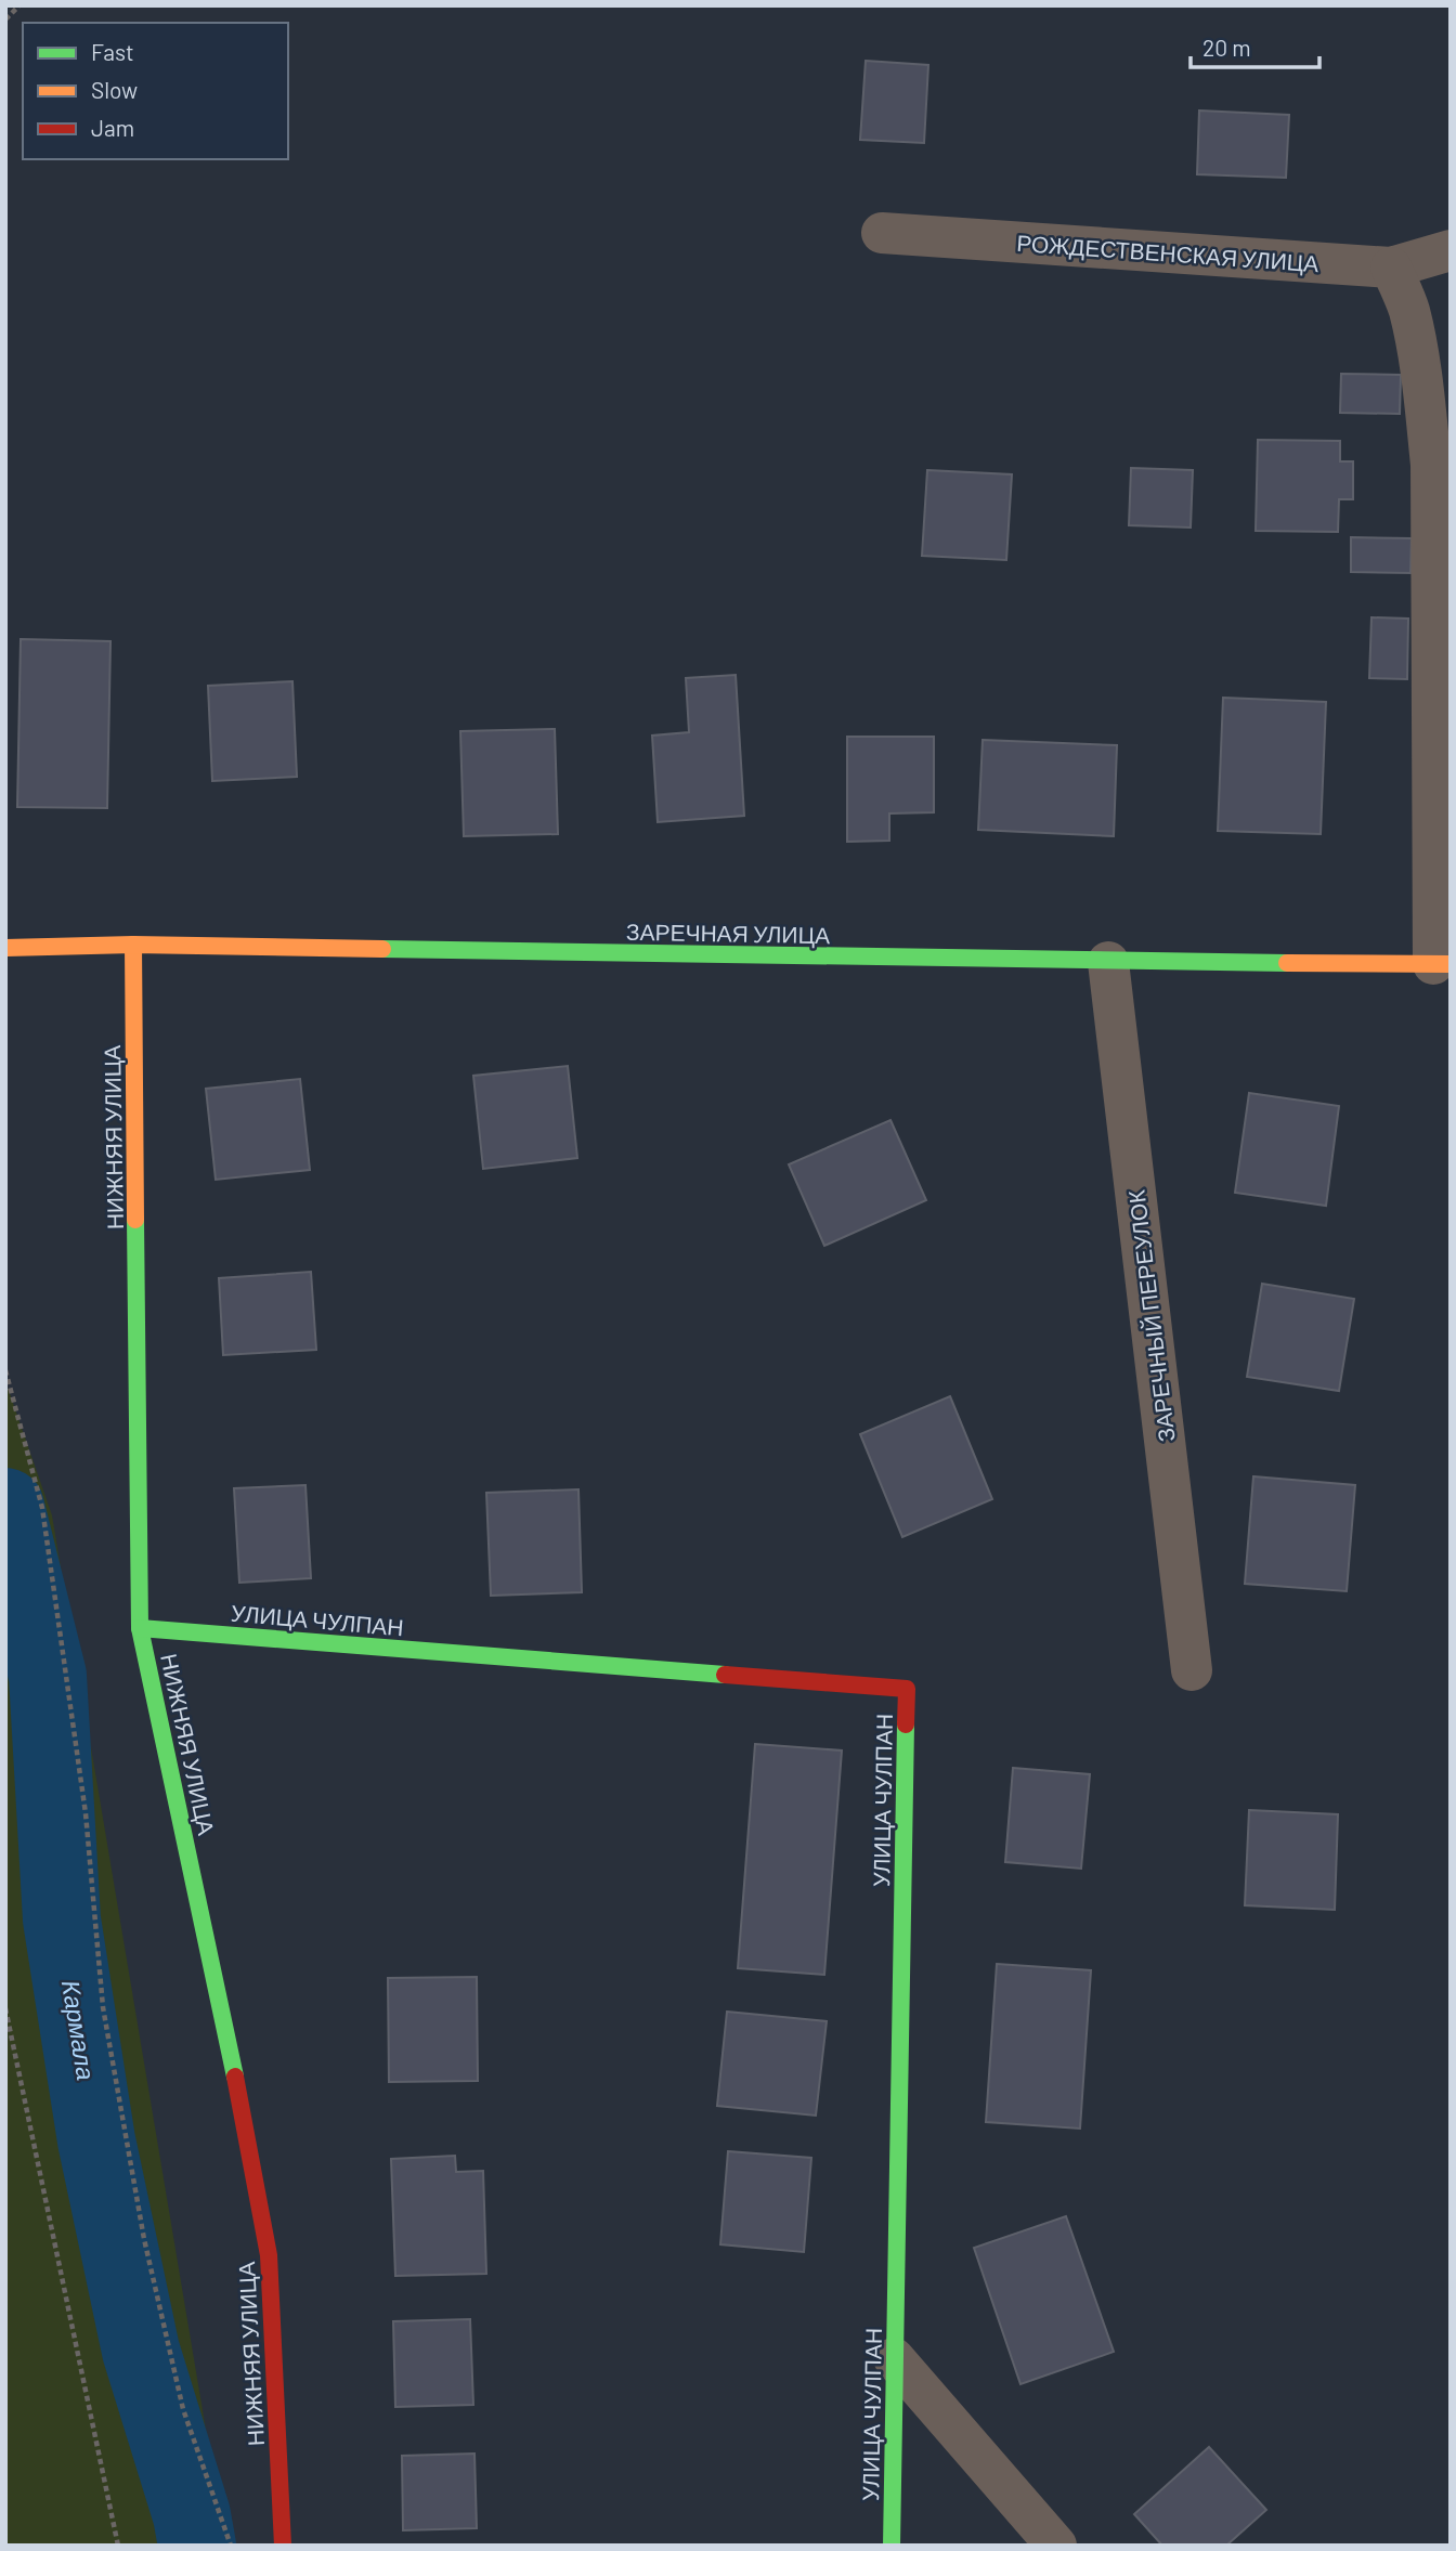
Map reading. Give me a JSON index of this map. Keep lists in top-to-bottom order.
{
  "streets": {
    "street": [
      "РОЖДЕСТВЕНСКАЯ УЛИЦА",
      "ЗАРЕЧНАЯ УЛИЦА",
      "НИЖНЯЯ УЛИЦА",
      "ЗАРЕЧНЫЙ ПЕРЕУЛОК",
      "УЛИЦА ЧУЛПАН"
    ]
  },
  "crossings": [
    ["ЗАРЕЧНАЯ УЛИЦА", "НИЖНЯЯ УЛИЦА"],
    ["ЗАРЕЧНАЯ УЛИЦА", "ЗАРЕЧНЫЙ ПЕРЕУЛОК"],
    ["НИЖНЯЯ УЛИЦА", "УЛИЦА ЧУЛПАН"]
  ],
  "water": ["Кармала"],
  "legend": ["Fast", "Slow", "Jam"],
  "scale_bar": "20 m"
}
